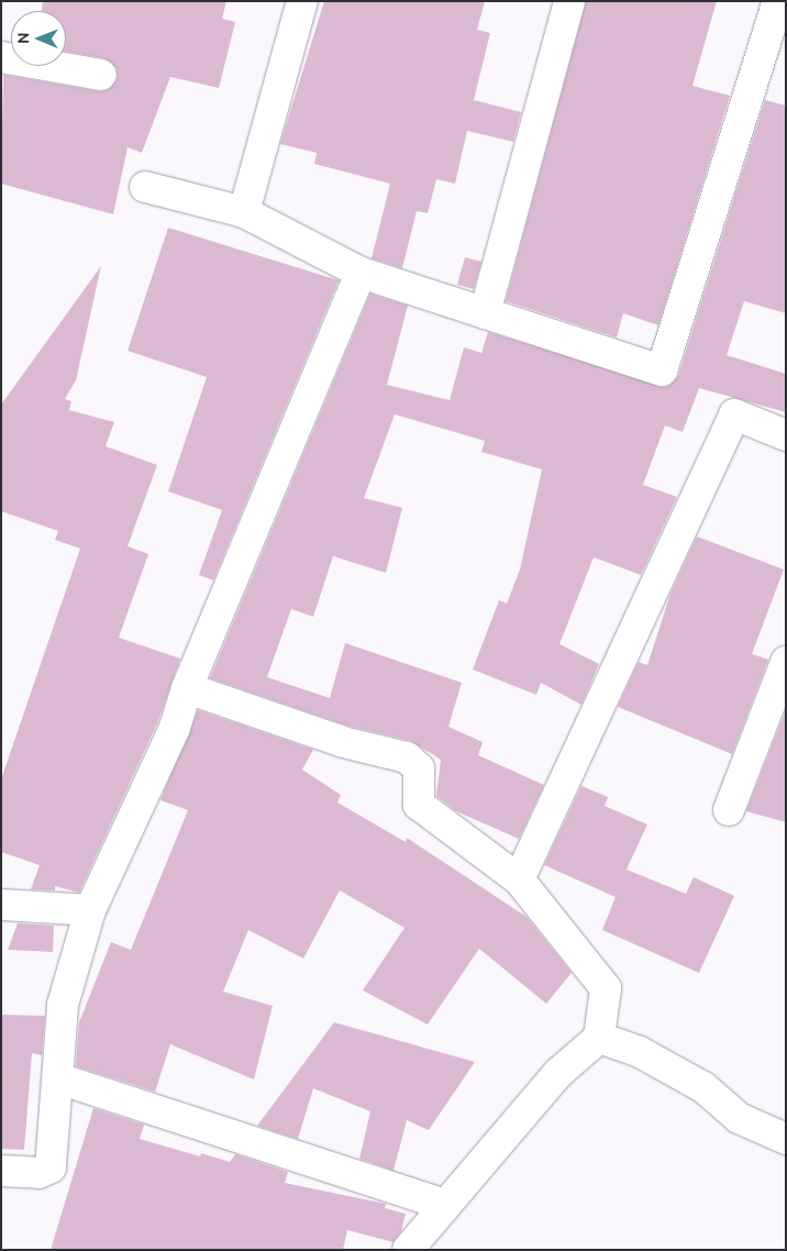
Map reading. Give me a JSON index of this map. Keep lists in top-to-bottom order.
{
  "north": "left"
}
